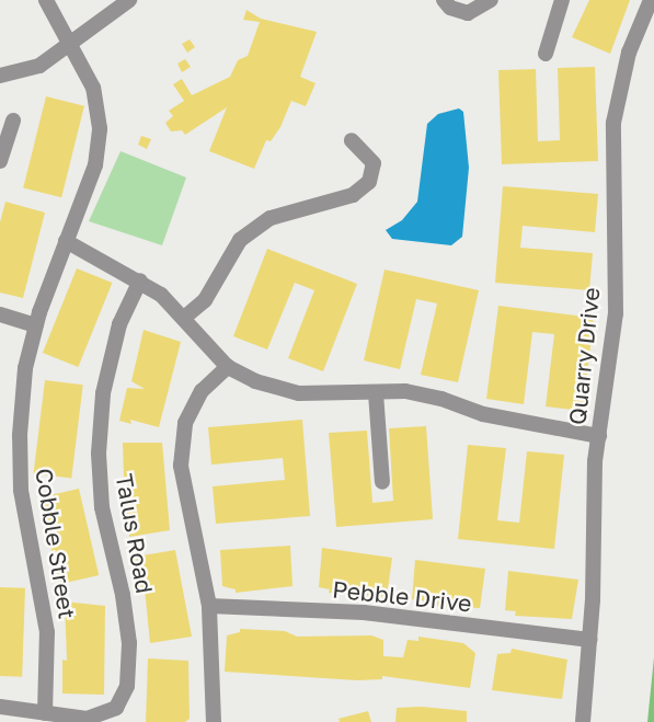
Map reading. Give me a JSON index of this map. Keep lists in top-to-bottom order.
{
  "streets": {
    "street": [
      "Quarry Drive",
      "Talus Road",
      "Cobble Street",
      "Pebble Drive"
    ]
  },
  "crossings": [
    ["Quarry Drive", "Pebble Drive"],
    ["Talus Road", "Cobble Street"]
  ]
}
